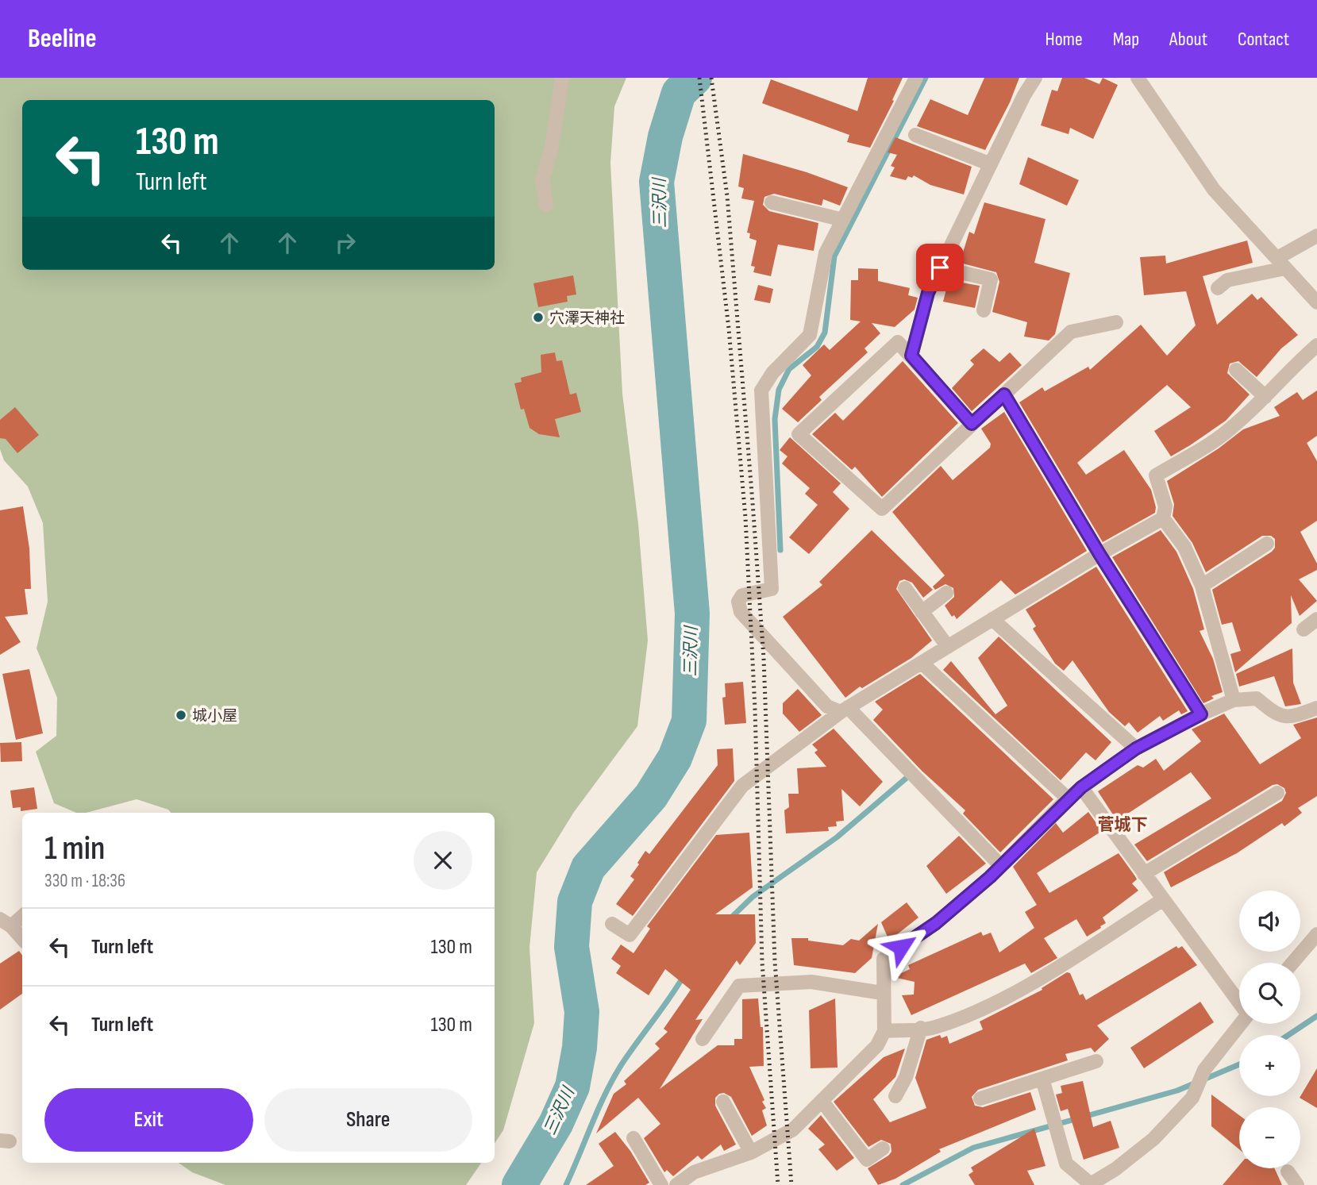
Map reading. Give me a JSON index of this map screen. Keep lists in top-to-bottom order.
{
  "districts": ["菅城下"],
  "water": ["三沢川"],
  "places": ["穴澤天神社", "城小屋"],
  "page": {
    "header": "Beeline",
    "nav": [
      "Home",
      "Map",
      "About",
      "Contact"
    ],
    "turn": ["130 m", "Turn left"],
    "heading": ["1 min", "330 m · 18:36"],
    "map_buttons": ["+", "−"],
    "list": [
      {
        "name": "Turn left",
        "value": "130 m"
      },
      {
        "name": "Turn left",
        "value": "130 m"
      }
    ],
    "buttons": ["Exit", "Share"]
  }
}
